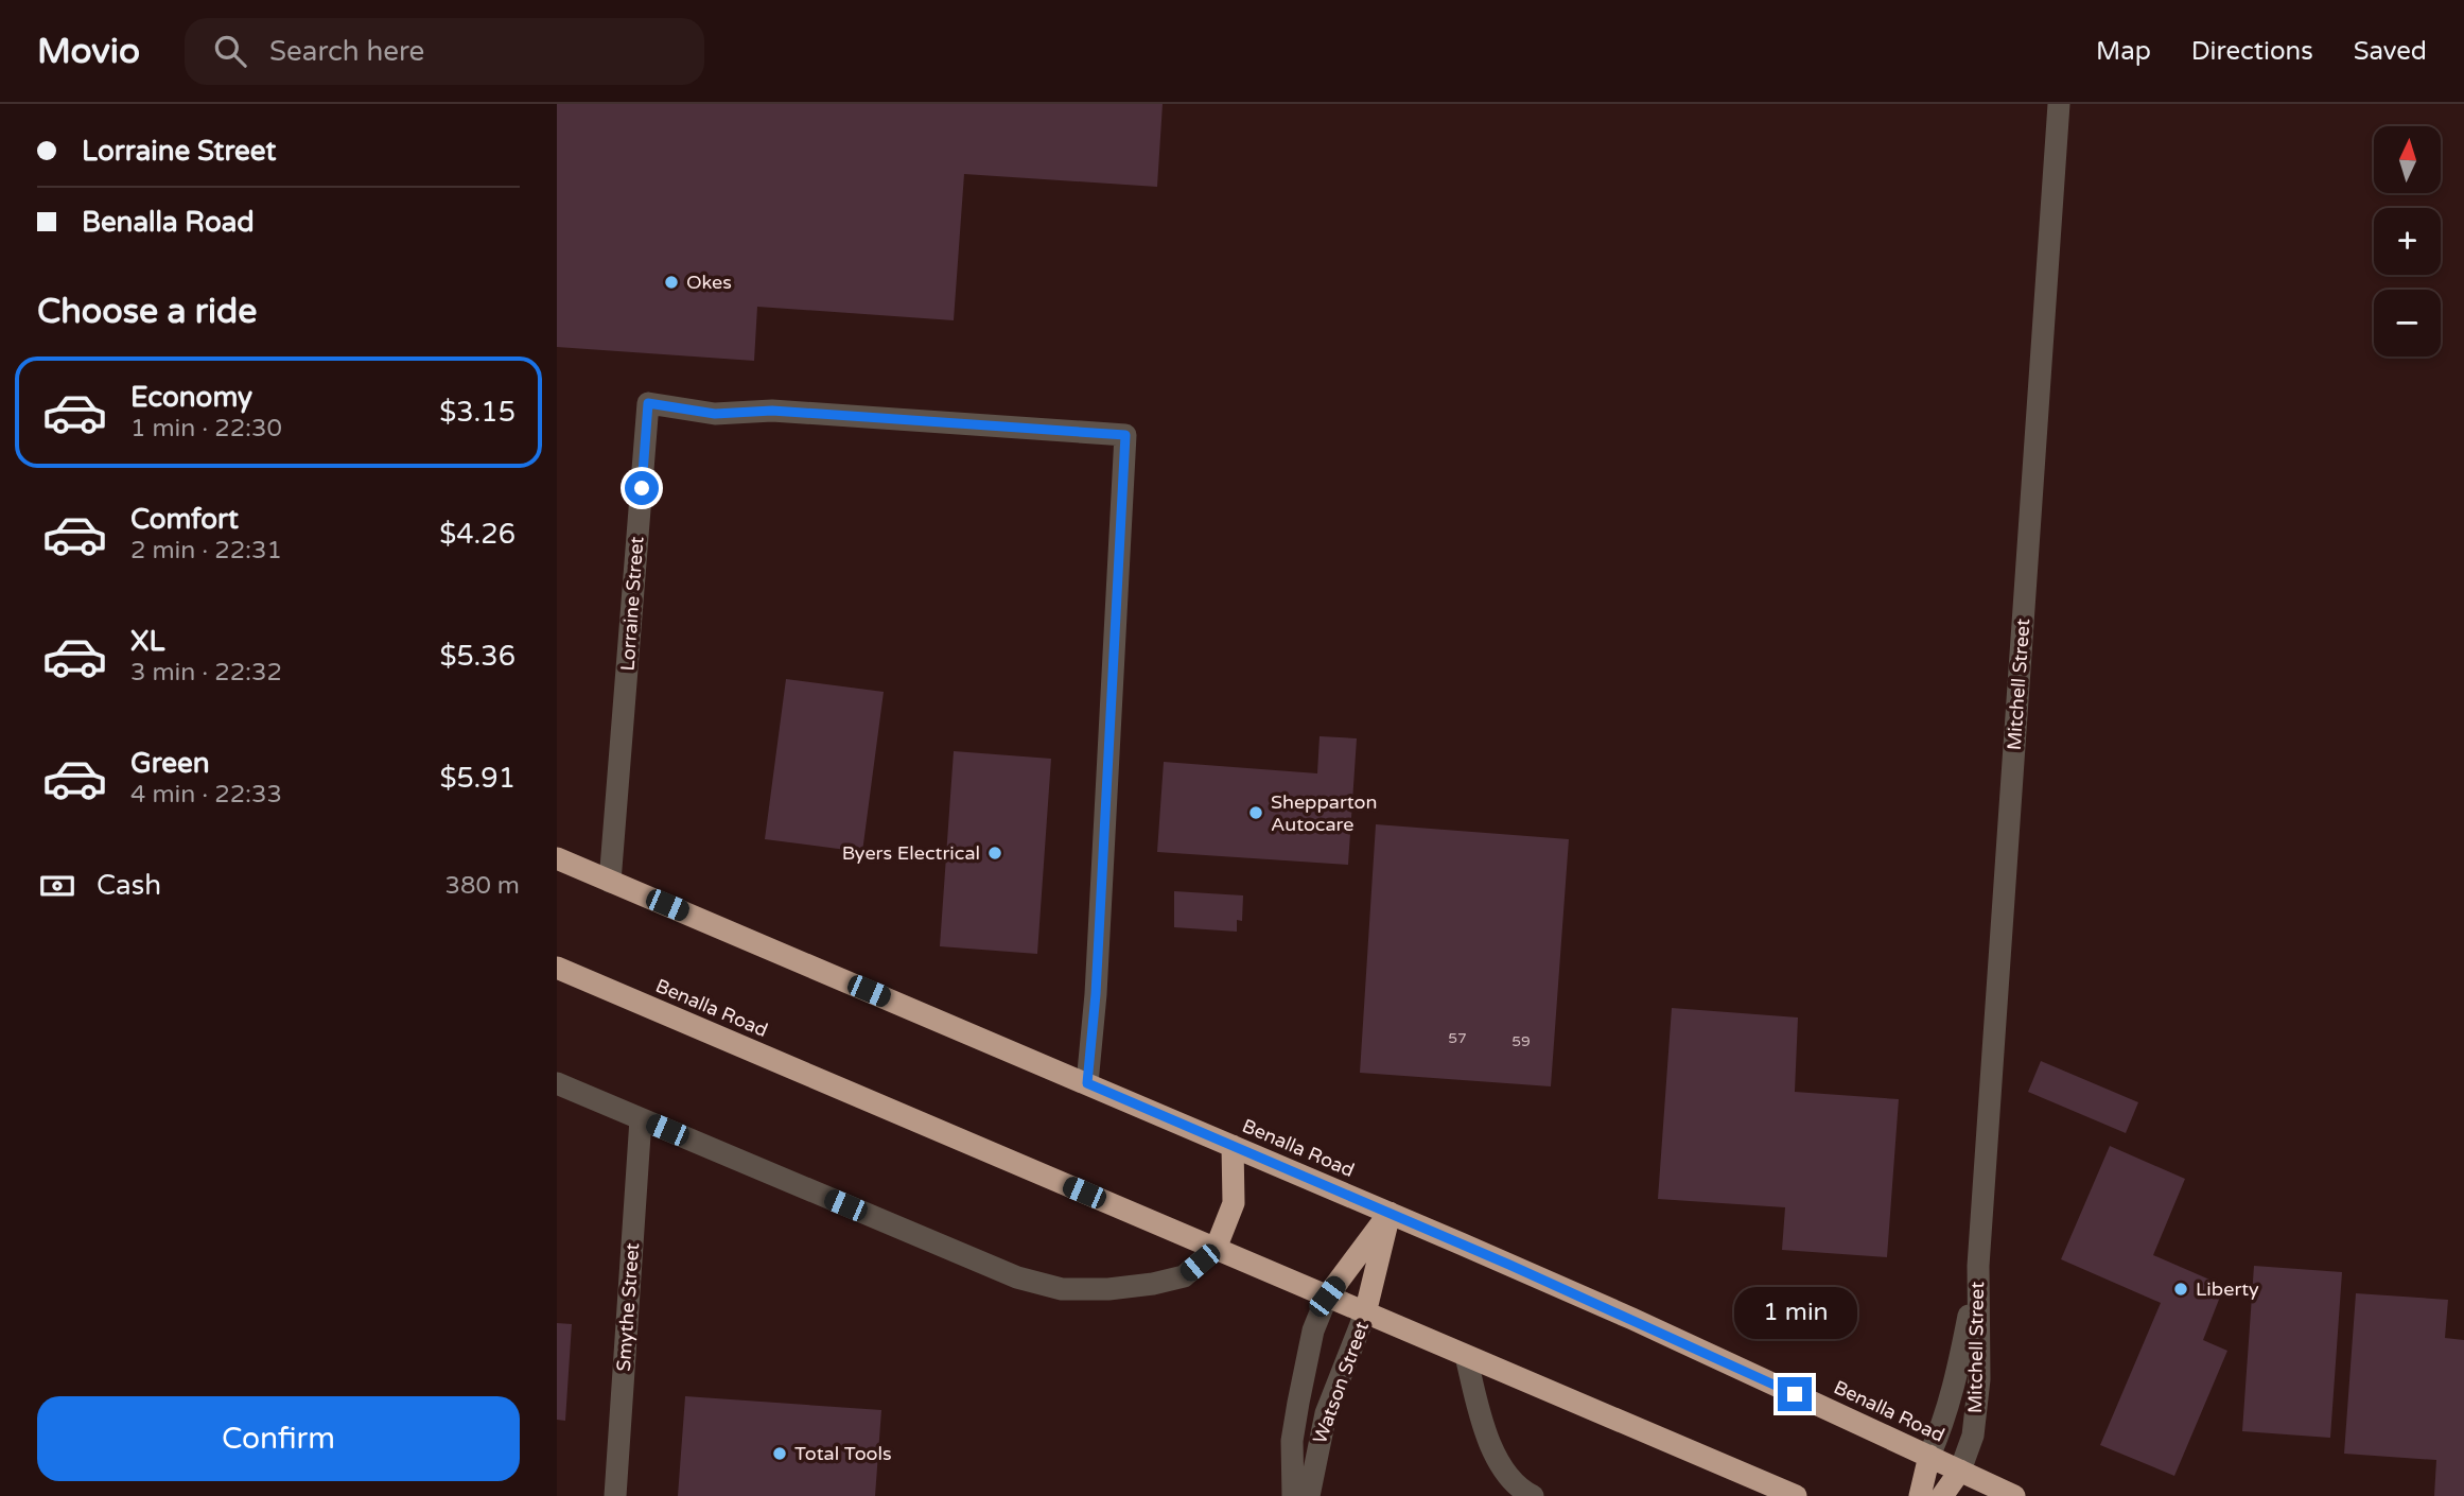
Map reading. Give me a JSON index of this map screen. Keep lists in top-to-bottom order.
{
  "streets": {
    "highway": ["Benalla Road"],
    "street": [
      "Lorraine Street",
      "Mitchell Street",
      "Smythe Street",
      "Watson Street"
    ]
  },
  "crossings": [
    ["Lorraine Street", "Benalla Road"],
    ["Mitchell Street", "Benalla Road"],
    ["Benalla Road", "Watson Street"]
  ],
  "places": [
    "Okes",
    "Shepparton Autocare",
    "Byers Electrical",
    "Liberty",
    "Total Tools"
  ],
  "house_numbers": ["57", "59"],
  "north": "top",
  "page": {
    "header": "Movio",
    "search": "Search here",
    "nav": ["Map", "Directions", "Saved"],
    "banner": ["Lorraine Street", "Benalla Road"],
    "map_buttons": ["+", "−"],
    "heading": "Choose a ride",
    "list": [
      {
        "name": "Economy",
        "note": "1 min · 22:30",
        "value": "$3.15"
      },
      {
        "name": "Comfort",
        "note": "2 min · 22:31",
        "value": "$4.26"
      },
      {
        "name": "XL",
        "note": "3 min · 22:32",
        "value": "$5.36"
      },
      {
        "name": "Green",
        "note": "4 min · 22:33",
        "value": "$5.91"
      }
    ],
    "pay": ["Cash", "380 m"],
    "bubble": "1 min",
    "buttons": "Confirm"
  }
}
